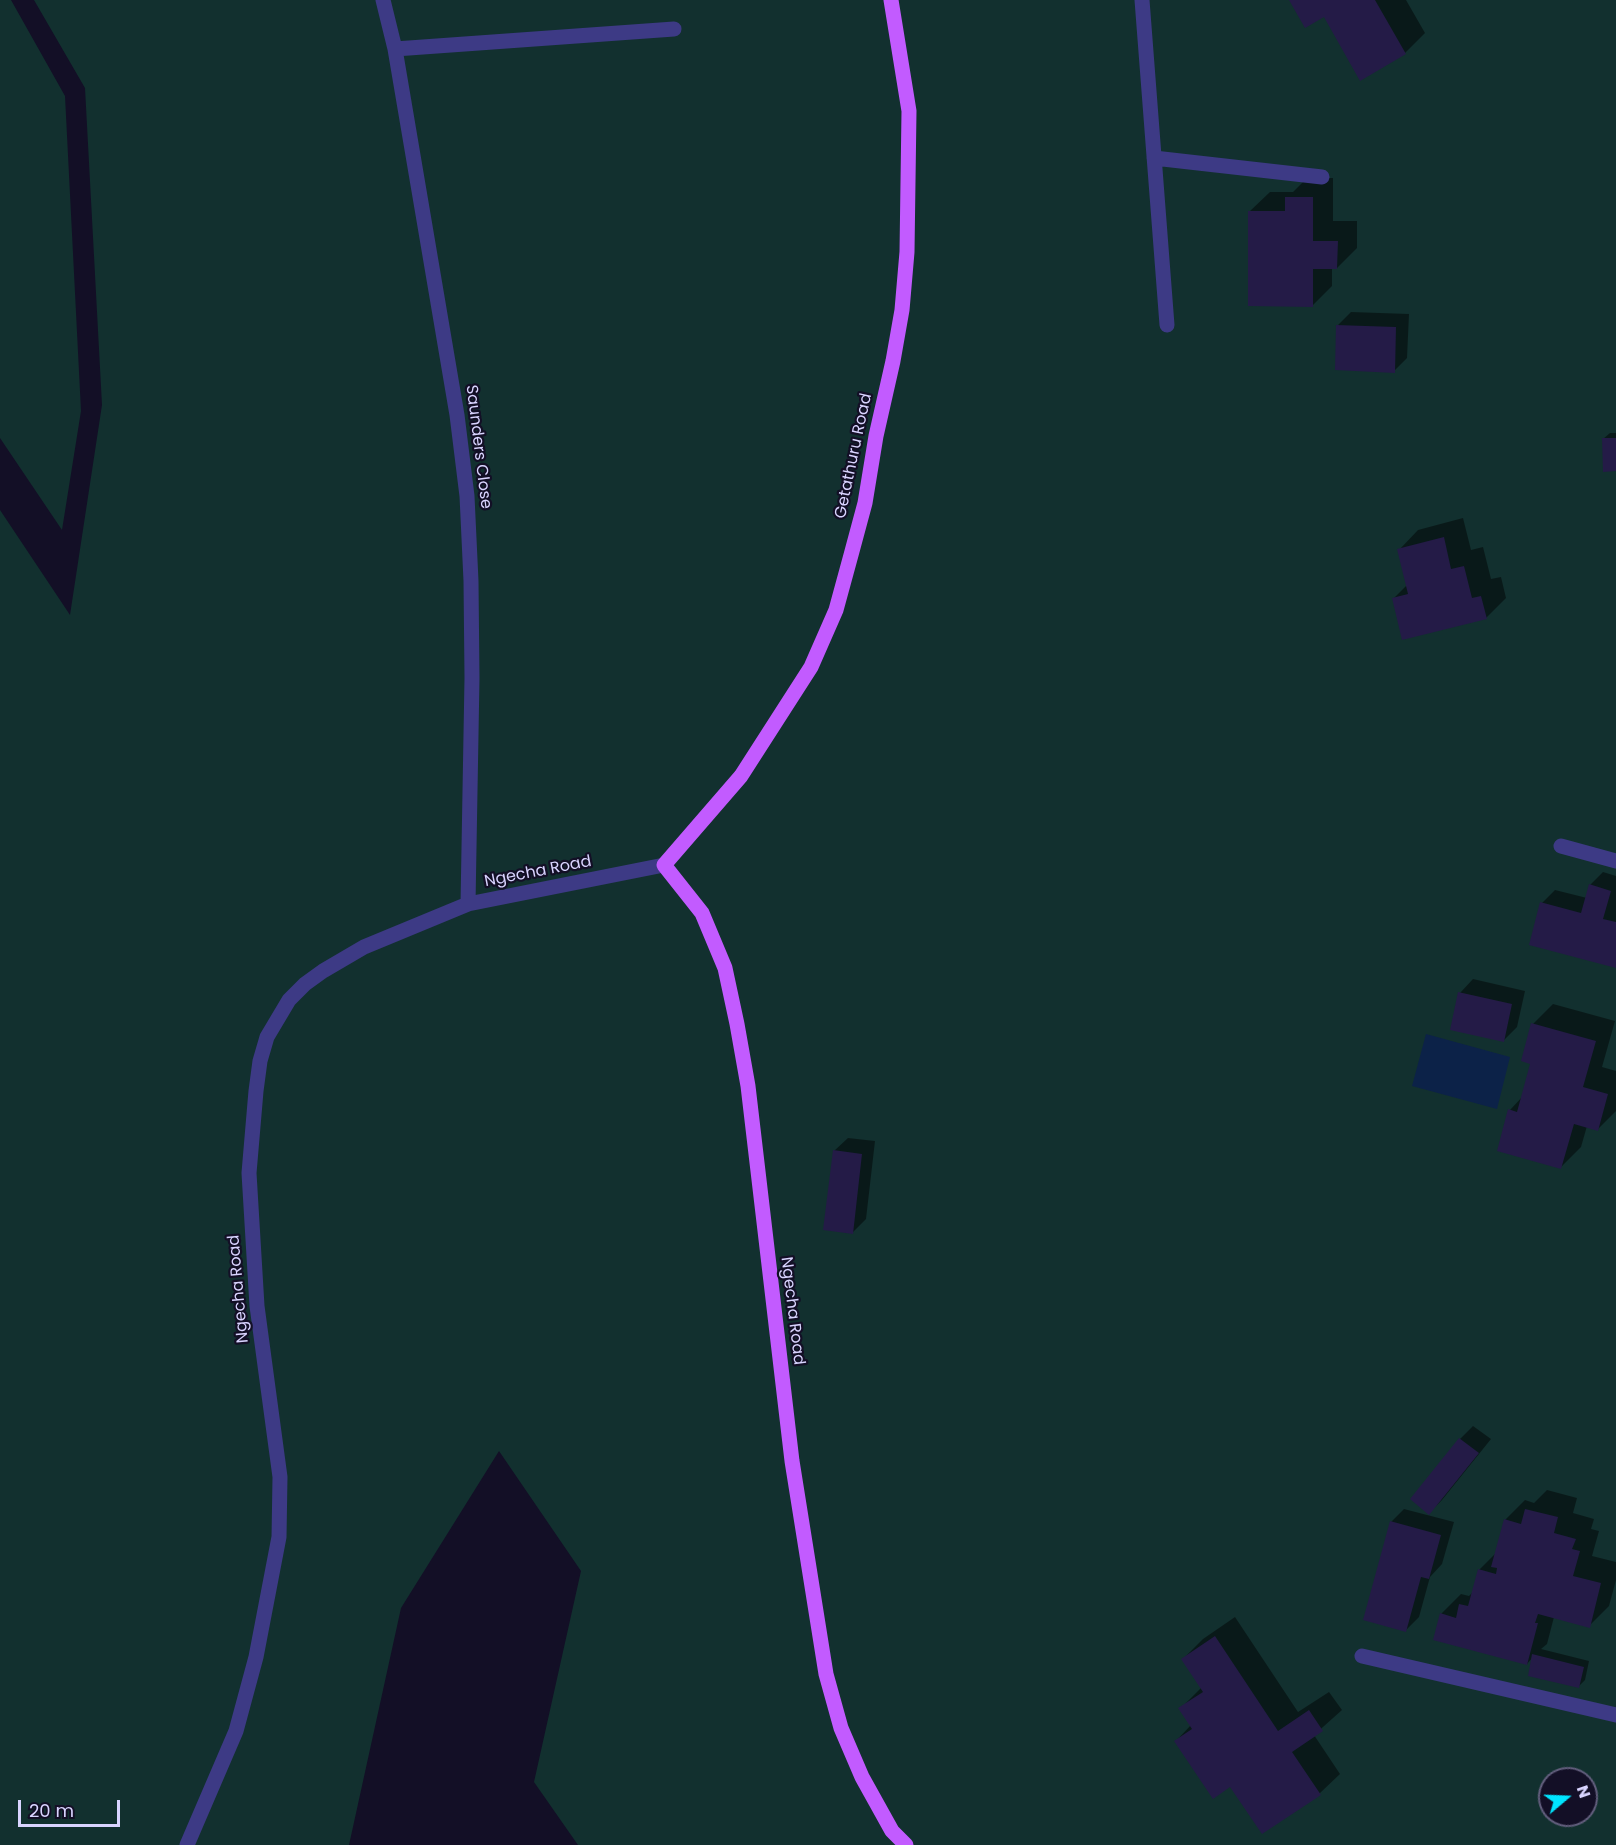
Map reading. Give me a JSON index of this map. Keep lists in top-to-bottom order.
{
  "streets": {
    "main road": ["Getathuru Road", "Ngecha Road"],
    "street": ["Saunders Close"]
  },
  "crossings": [
    ["Saunders Close", "Ngecha Road"],
    ["Getathuru Road", "Ngecha Road"]
  ],
  "scale_bar": "20 m",
  "north": "right"
}
